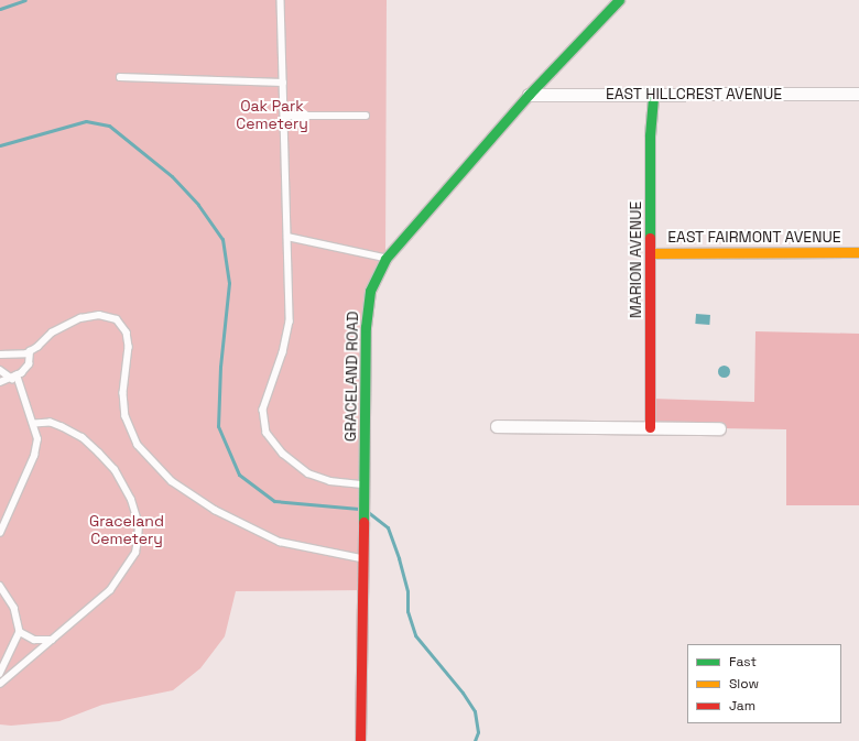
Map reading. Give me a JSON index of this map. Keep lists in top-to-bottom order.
{
  "streets": {
    "street": [
      "EAST HILLCREST AVENUE",
      "EAST FAIRMONT AVENUE",
      "MARION AVENUE",
      "GRACELAND ROAD"
    ]
  },
  "crossings": [
    ["EAST HILLCREST AVENUE", "MARION AVENUE"],
    ["EAST HILLCREST AVENUE", "GRACELAND ROAD"],
    ["EAST FAIRMONT AVENUE", "MARION AVENUE"]
  ],
  "parks": ["Oak Park Cemetery", "Graceland Cemetery"],
  "legend": ["Fast", "Slow", "Jam"]
}
